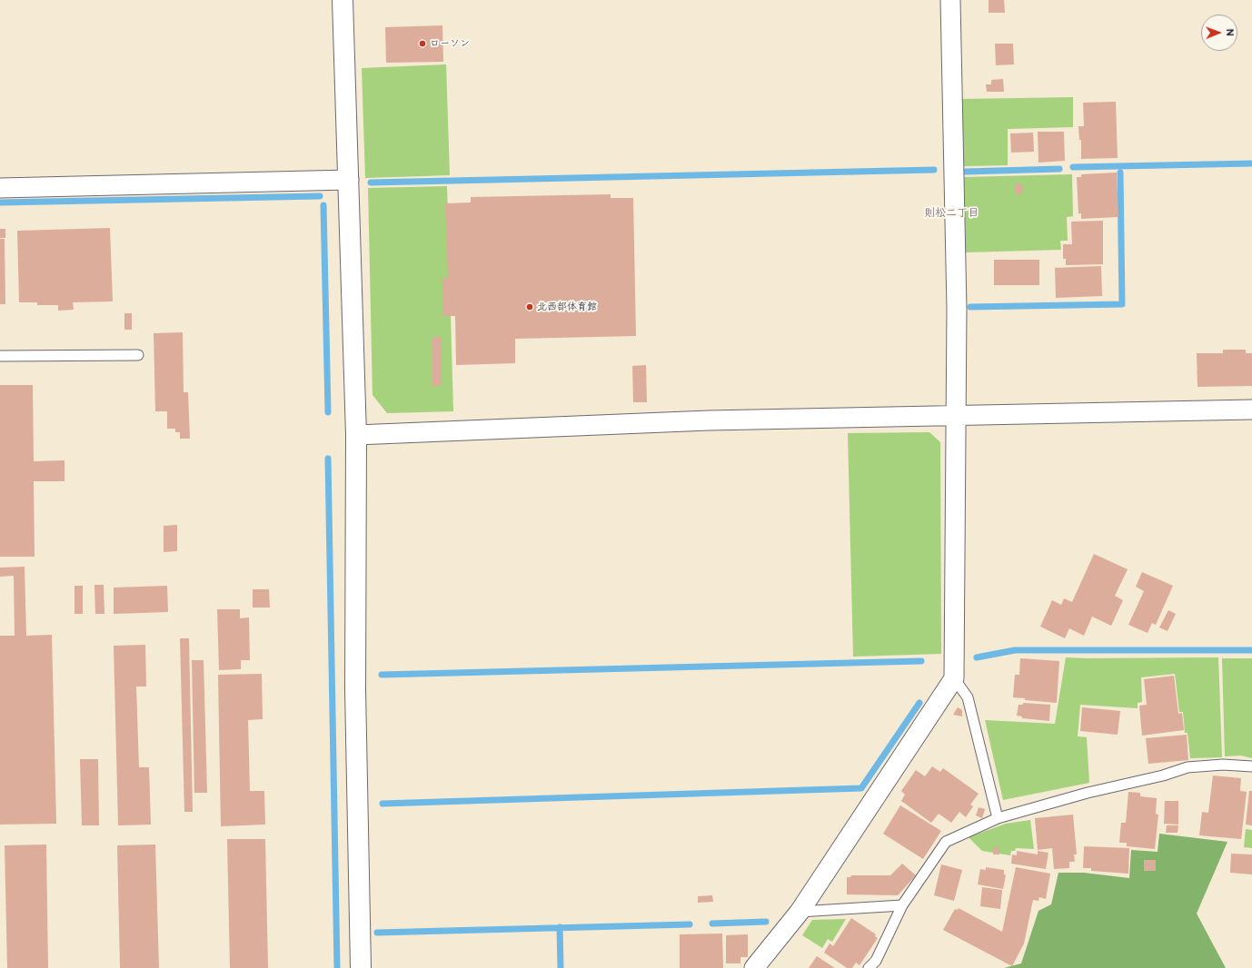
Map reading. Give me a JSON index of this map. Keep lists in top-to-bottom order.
{
  "districts": ["則松二丁目"],
  "places": ["ローソン", "北西部体育館"],
  "north": "right"
}
